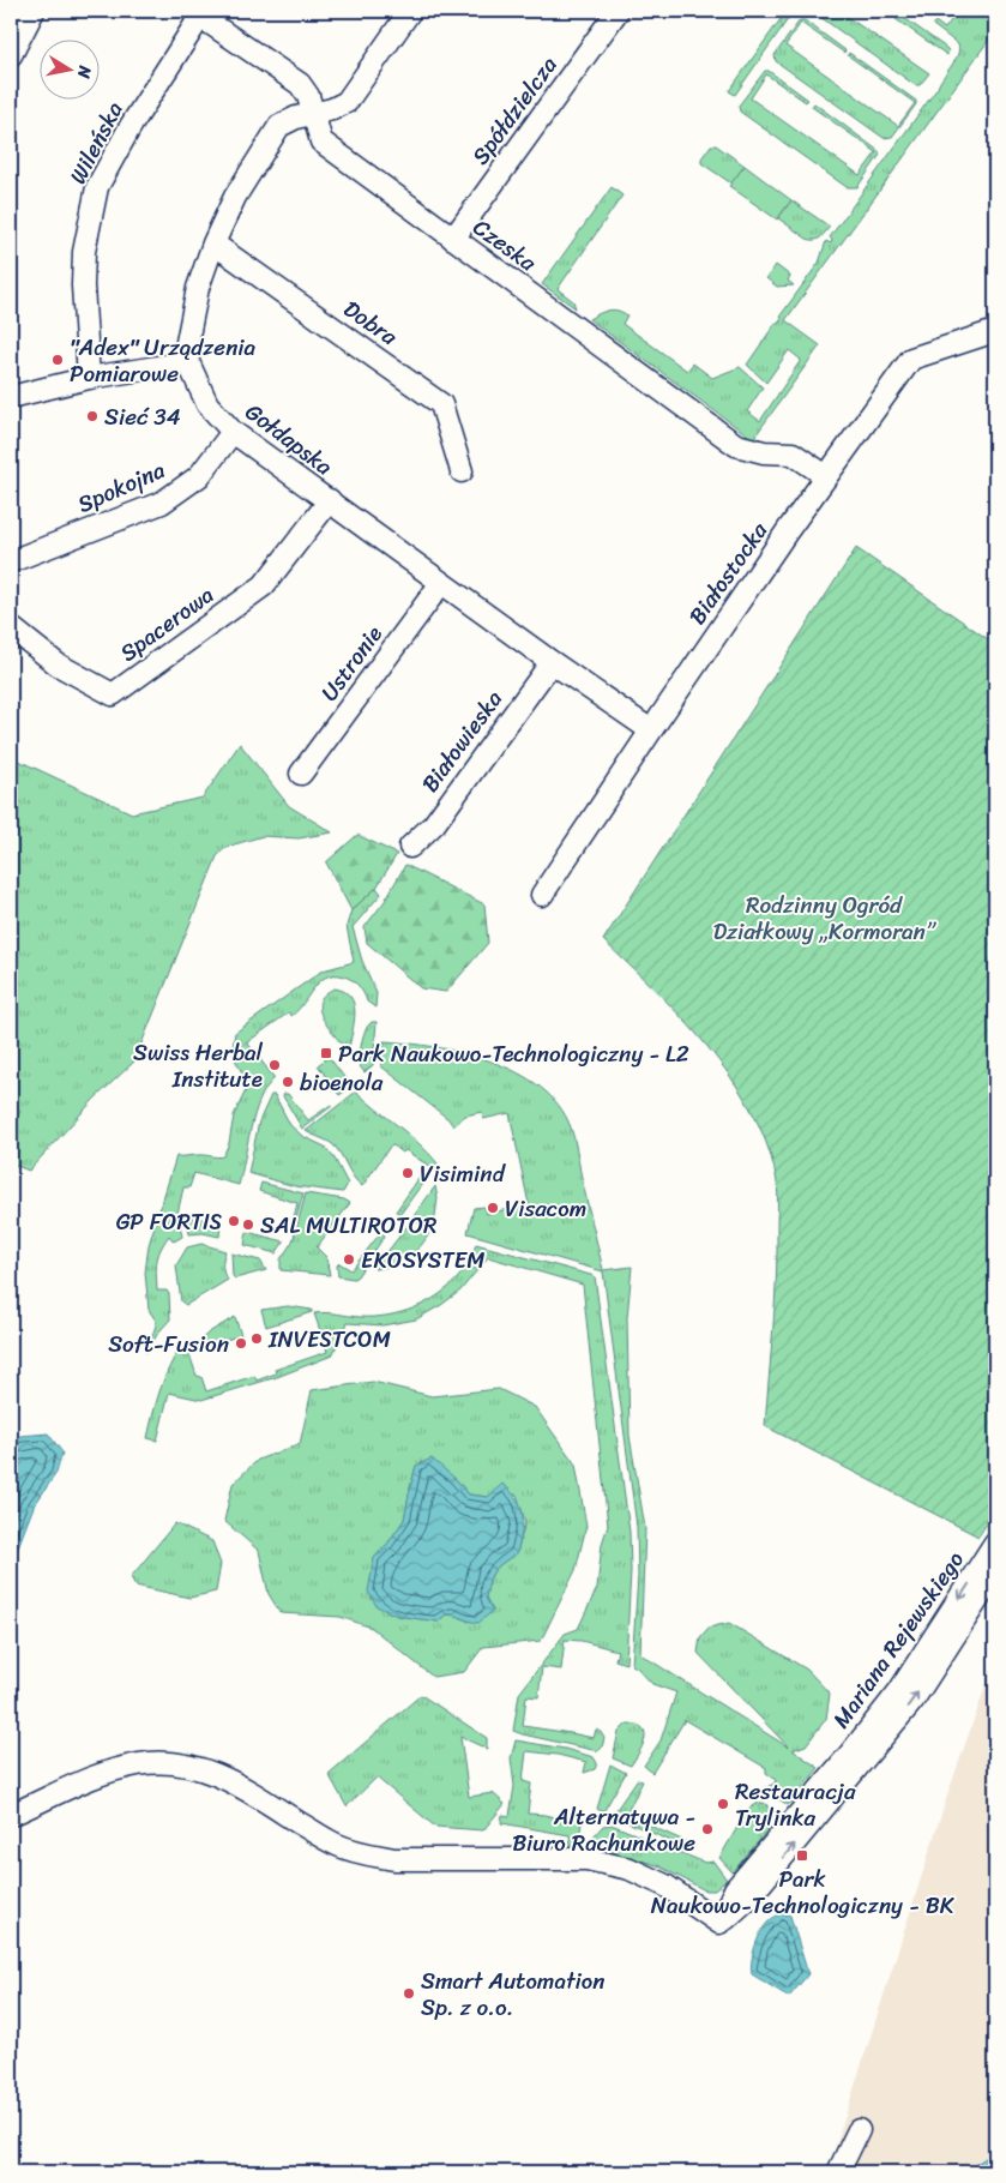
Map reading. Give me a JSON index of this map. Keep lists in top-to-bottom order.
{
  "streets": {
    "street": [
      "Spółdzielcza",
      "Wileńska",
      "Czeska",
      "Dobra",
      "Gołdapska",
      "Spokojna",
      "Białostocka",
      "Spacerowa",
      "Ustronie",
      "Białowieska",
      "Mariana Rejewskiego"
    ]
  },
  "crossings": [
    ["Spółdzielcza", "Czeska"],
    ["Wileńska", "Czeska"],
    ["Czeska", "Gołdapska"],
    ["Czeska", "Białostocka"],
    ["Dobra", "Gołdapska"],
    ["Gołdapska", "Spokojna"],
    ["Gołdapska", "Białostocka"],
    ["Gołdapska", "Spacerowa"],
    ["Gołdapska", "Ustronie"],
    ["Gołdapska", "Białowieska"]
  ],
  "parks": ["Rodzinny Ogród Działkowy „Kormoran”"],
  "places": {
    "other": [
      "\"Adex\" Urządzenia Pomiarowe",
      "Sieć 34",
      "Swiss Herbal Institute",
      "bioenola",
      "Visimind",
      "Visacom",
      "GP FORTIS",
      "SAL MULTIROTOR",
      "EKOSYSTEM",
      "INVESTCOM",
      "Soft-Fusion",
      "Restauracja Trylinka",
      "Alternatywa - Biuro Rachunkowe",
      "Smart Automation Sp. z o.o."
    ],
    "transit": ["Park Naukowo-Technologiczny - L2", "Park Naukowo-Technologiczny - BK"]
  },
  "north": "right"
}
